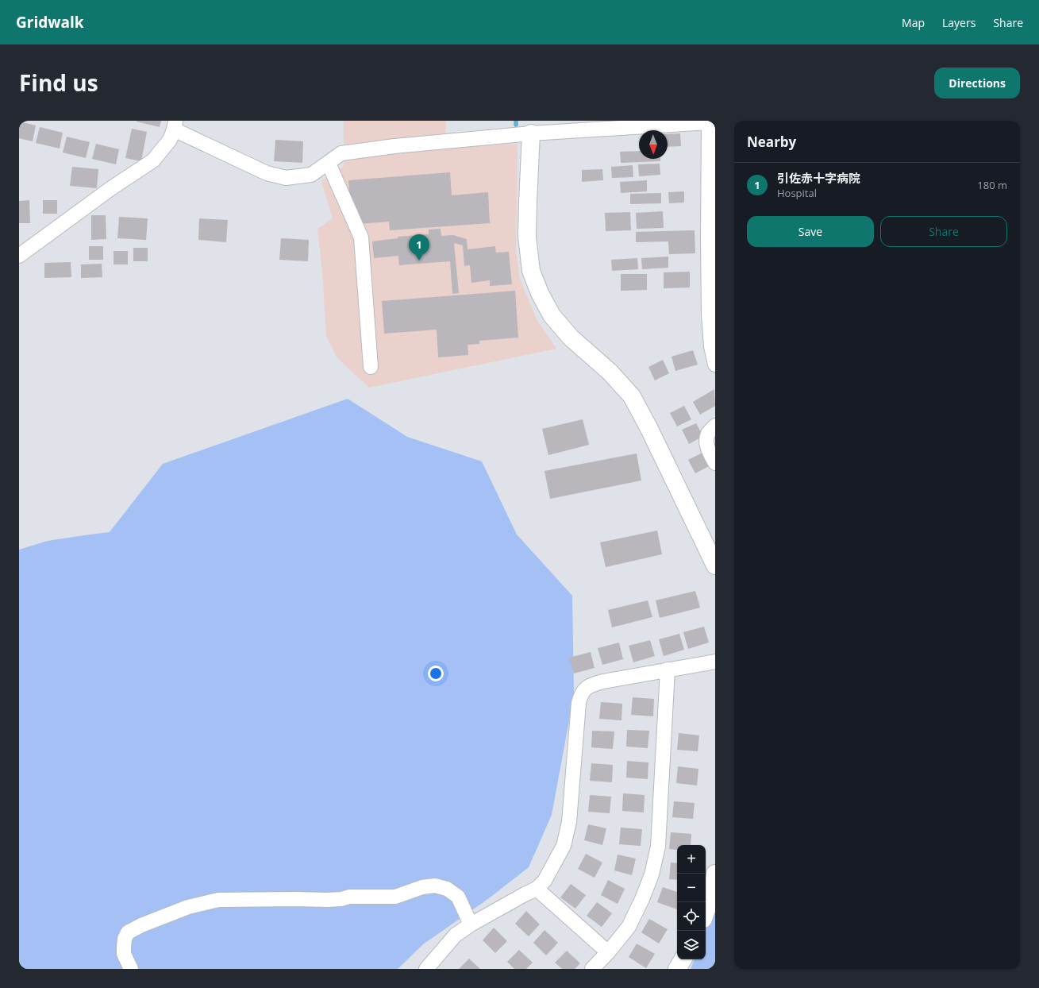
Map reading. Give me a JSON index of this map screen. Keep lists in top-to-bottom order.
{
  "north": "bottom",
  "page": {
    "header": "Gridwalk",
    "nav": ["Map", "Layers", "Share"],
    "title": "Find us",
    "buttons": [
      "Directions",
      ["Save", "Share"]
    ],
    "heading": "Nearby",
    "list": [
      {
        "mark": "1",
        "name": "引佐赤十字病院",
        "note": "Hospital",
        "value": "180 m"
      }
    ],
    "pins": "1",
    "map_buttons": ["+", "−"]
  }
}
